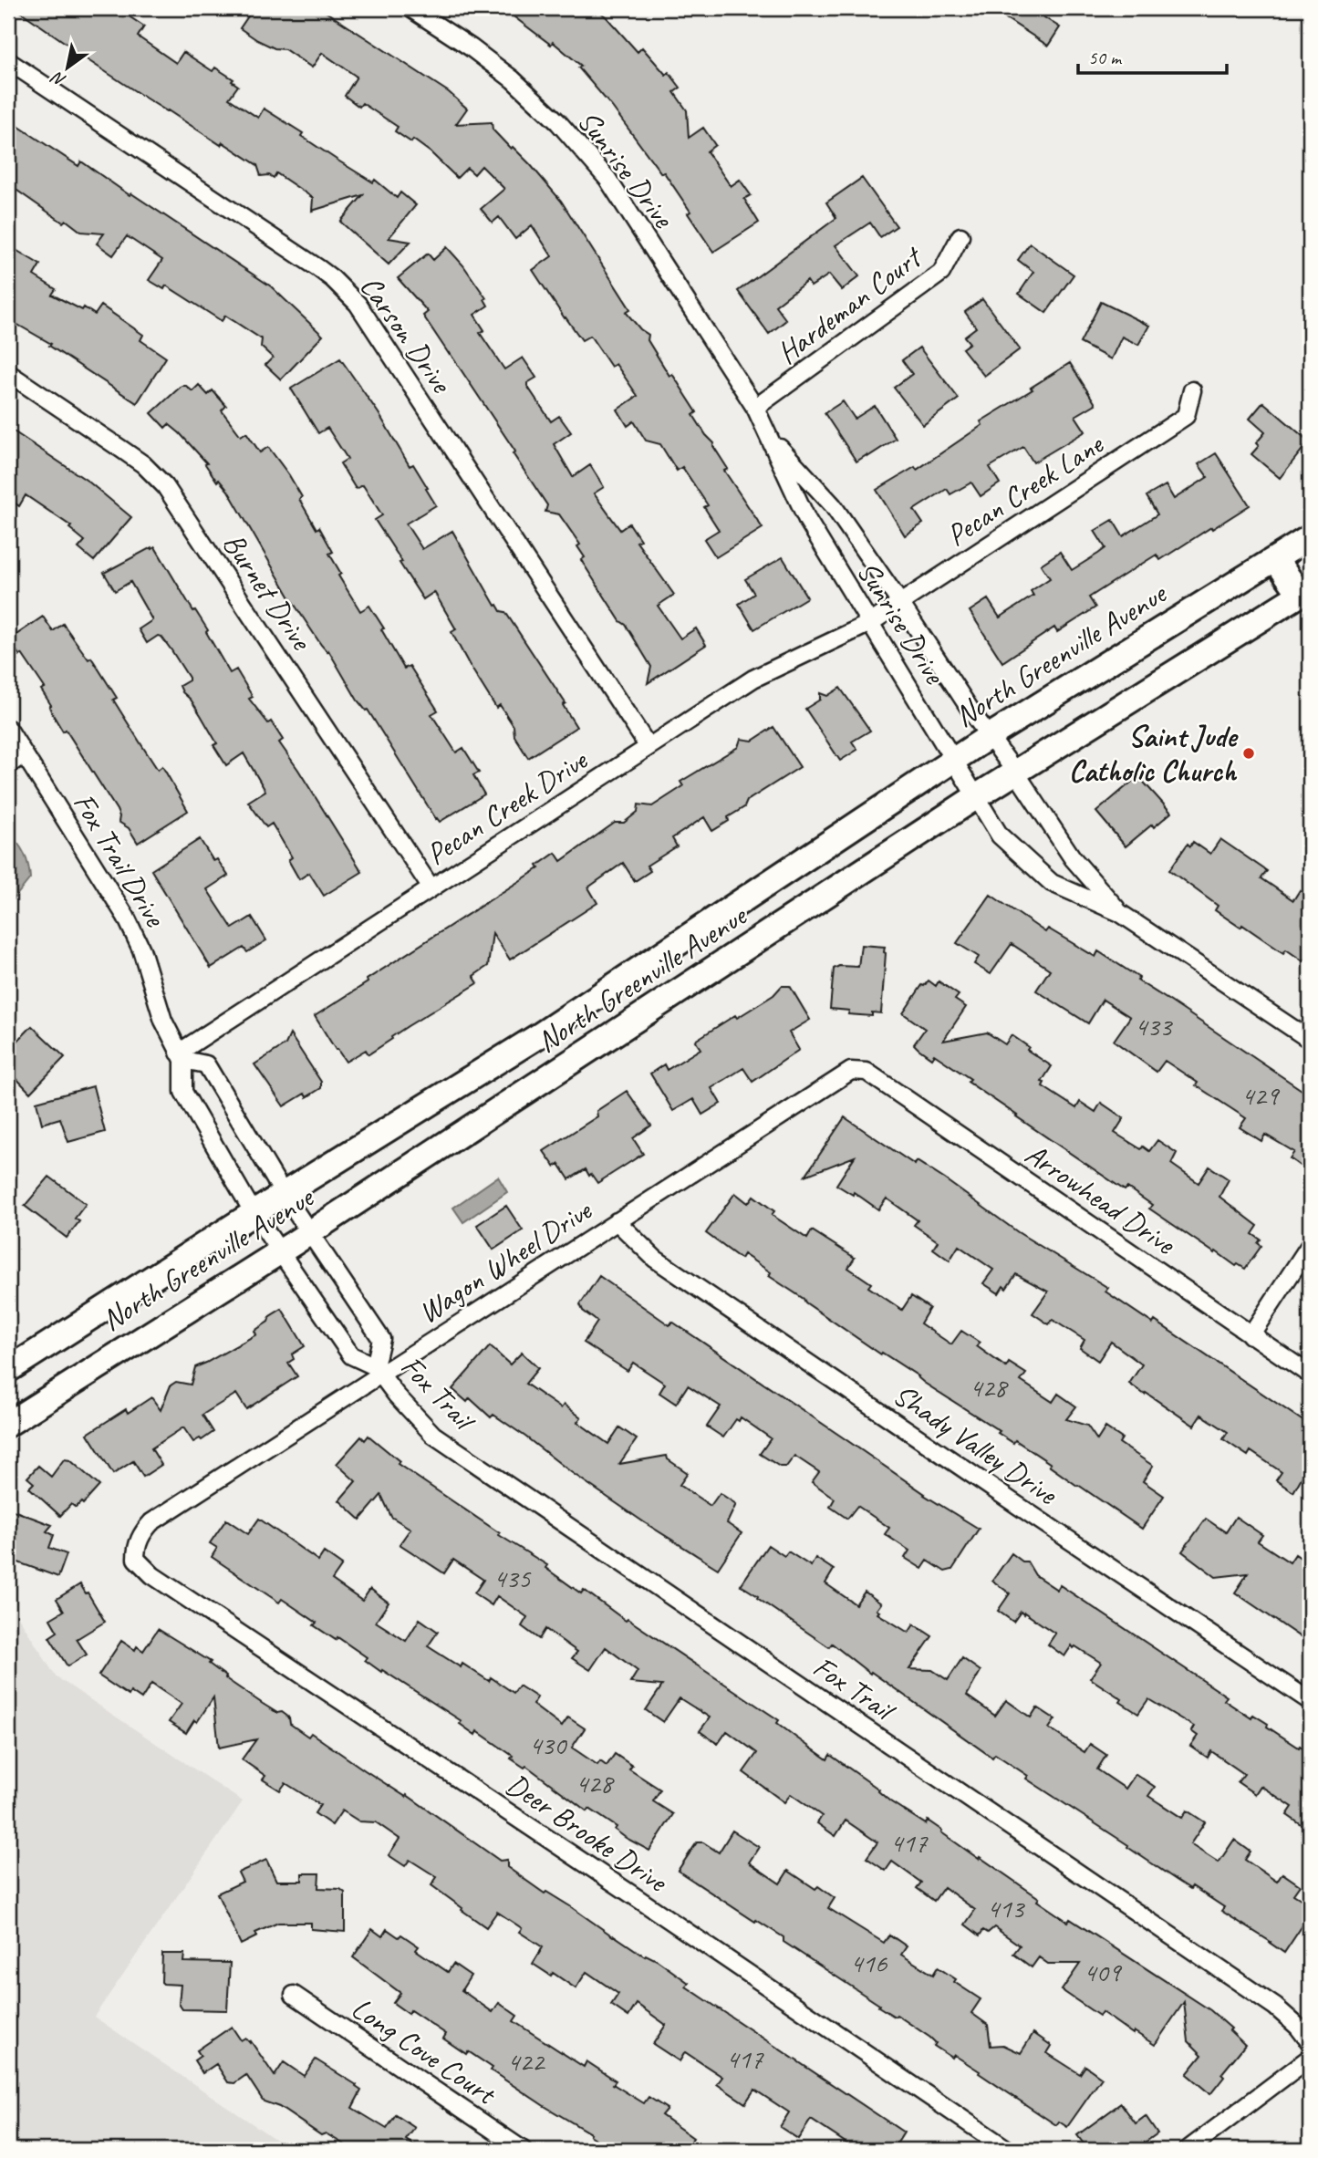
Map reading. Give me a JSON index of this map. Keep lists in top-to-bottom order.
{
  "streets": {
    "main road": ["North Greenville Avenue"],
    "street": [
      "Sunrise Drive",
      "Hardeman Court",
      "Carson Drive",
      "Pecan Creek Lane",
      "Burnet Drive",
      "Pecan Creek Drive",
      "Fox Trail Drive",
      "Arrowhead Drive",
      "Wagon Wheel Drive",
      "Fox Trail",
      "Shady Valley Drive",
      "Deer Brooke Drive",
      "Long Cove Court"
    ]
  },
  "crossings": [
    ["Sunrise Drive", "Hardeman Court"],
    ["Sunrise Drive", "Pecan Creek Lane"],
    ["Sunrise Drive", "North Greenville Avenue"],
    ["Sunrise Drive", "Pecan Creek Drive"],
    ["Carson Drive", "Pecan Creek Drive"],
    ["Pecan Creek Lane", "Pecan Creek Drive"],
    ["Burnet Drive", "Pecan Creek Drive"],
    ["North Greenville Avenue", "Fox Trail Drive"],
    ["North Greenville Avenue", "Fox Trail"],
    ["Pecan Creek Drive", "Fox Trail Drive"],
    ["Fox Trail Drive", "Fox Trail"],
    ["Arrowhead Drive", "Wagon Wheel Drive"],
    ["Wagon Wheel Drive", "Fox Trail"],
    ["Wagon Wheel Drive", "Shady Valley Drive"],
    ["Wagon Wheel Drive", "Deer Brooke Drive"]
  ],
  "places": ["Saint Jude Catholic Church"],
  "house_numbers": [
    "433",
    "429",
    "428",
    "435",
    "430",
    "428",
    "417",
    "413",
    "416",
    "409",
    "417",
    "422"
  ],
  "scale_bar": "50 m",
  "north": "bottom left"
}
